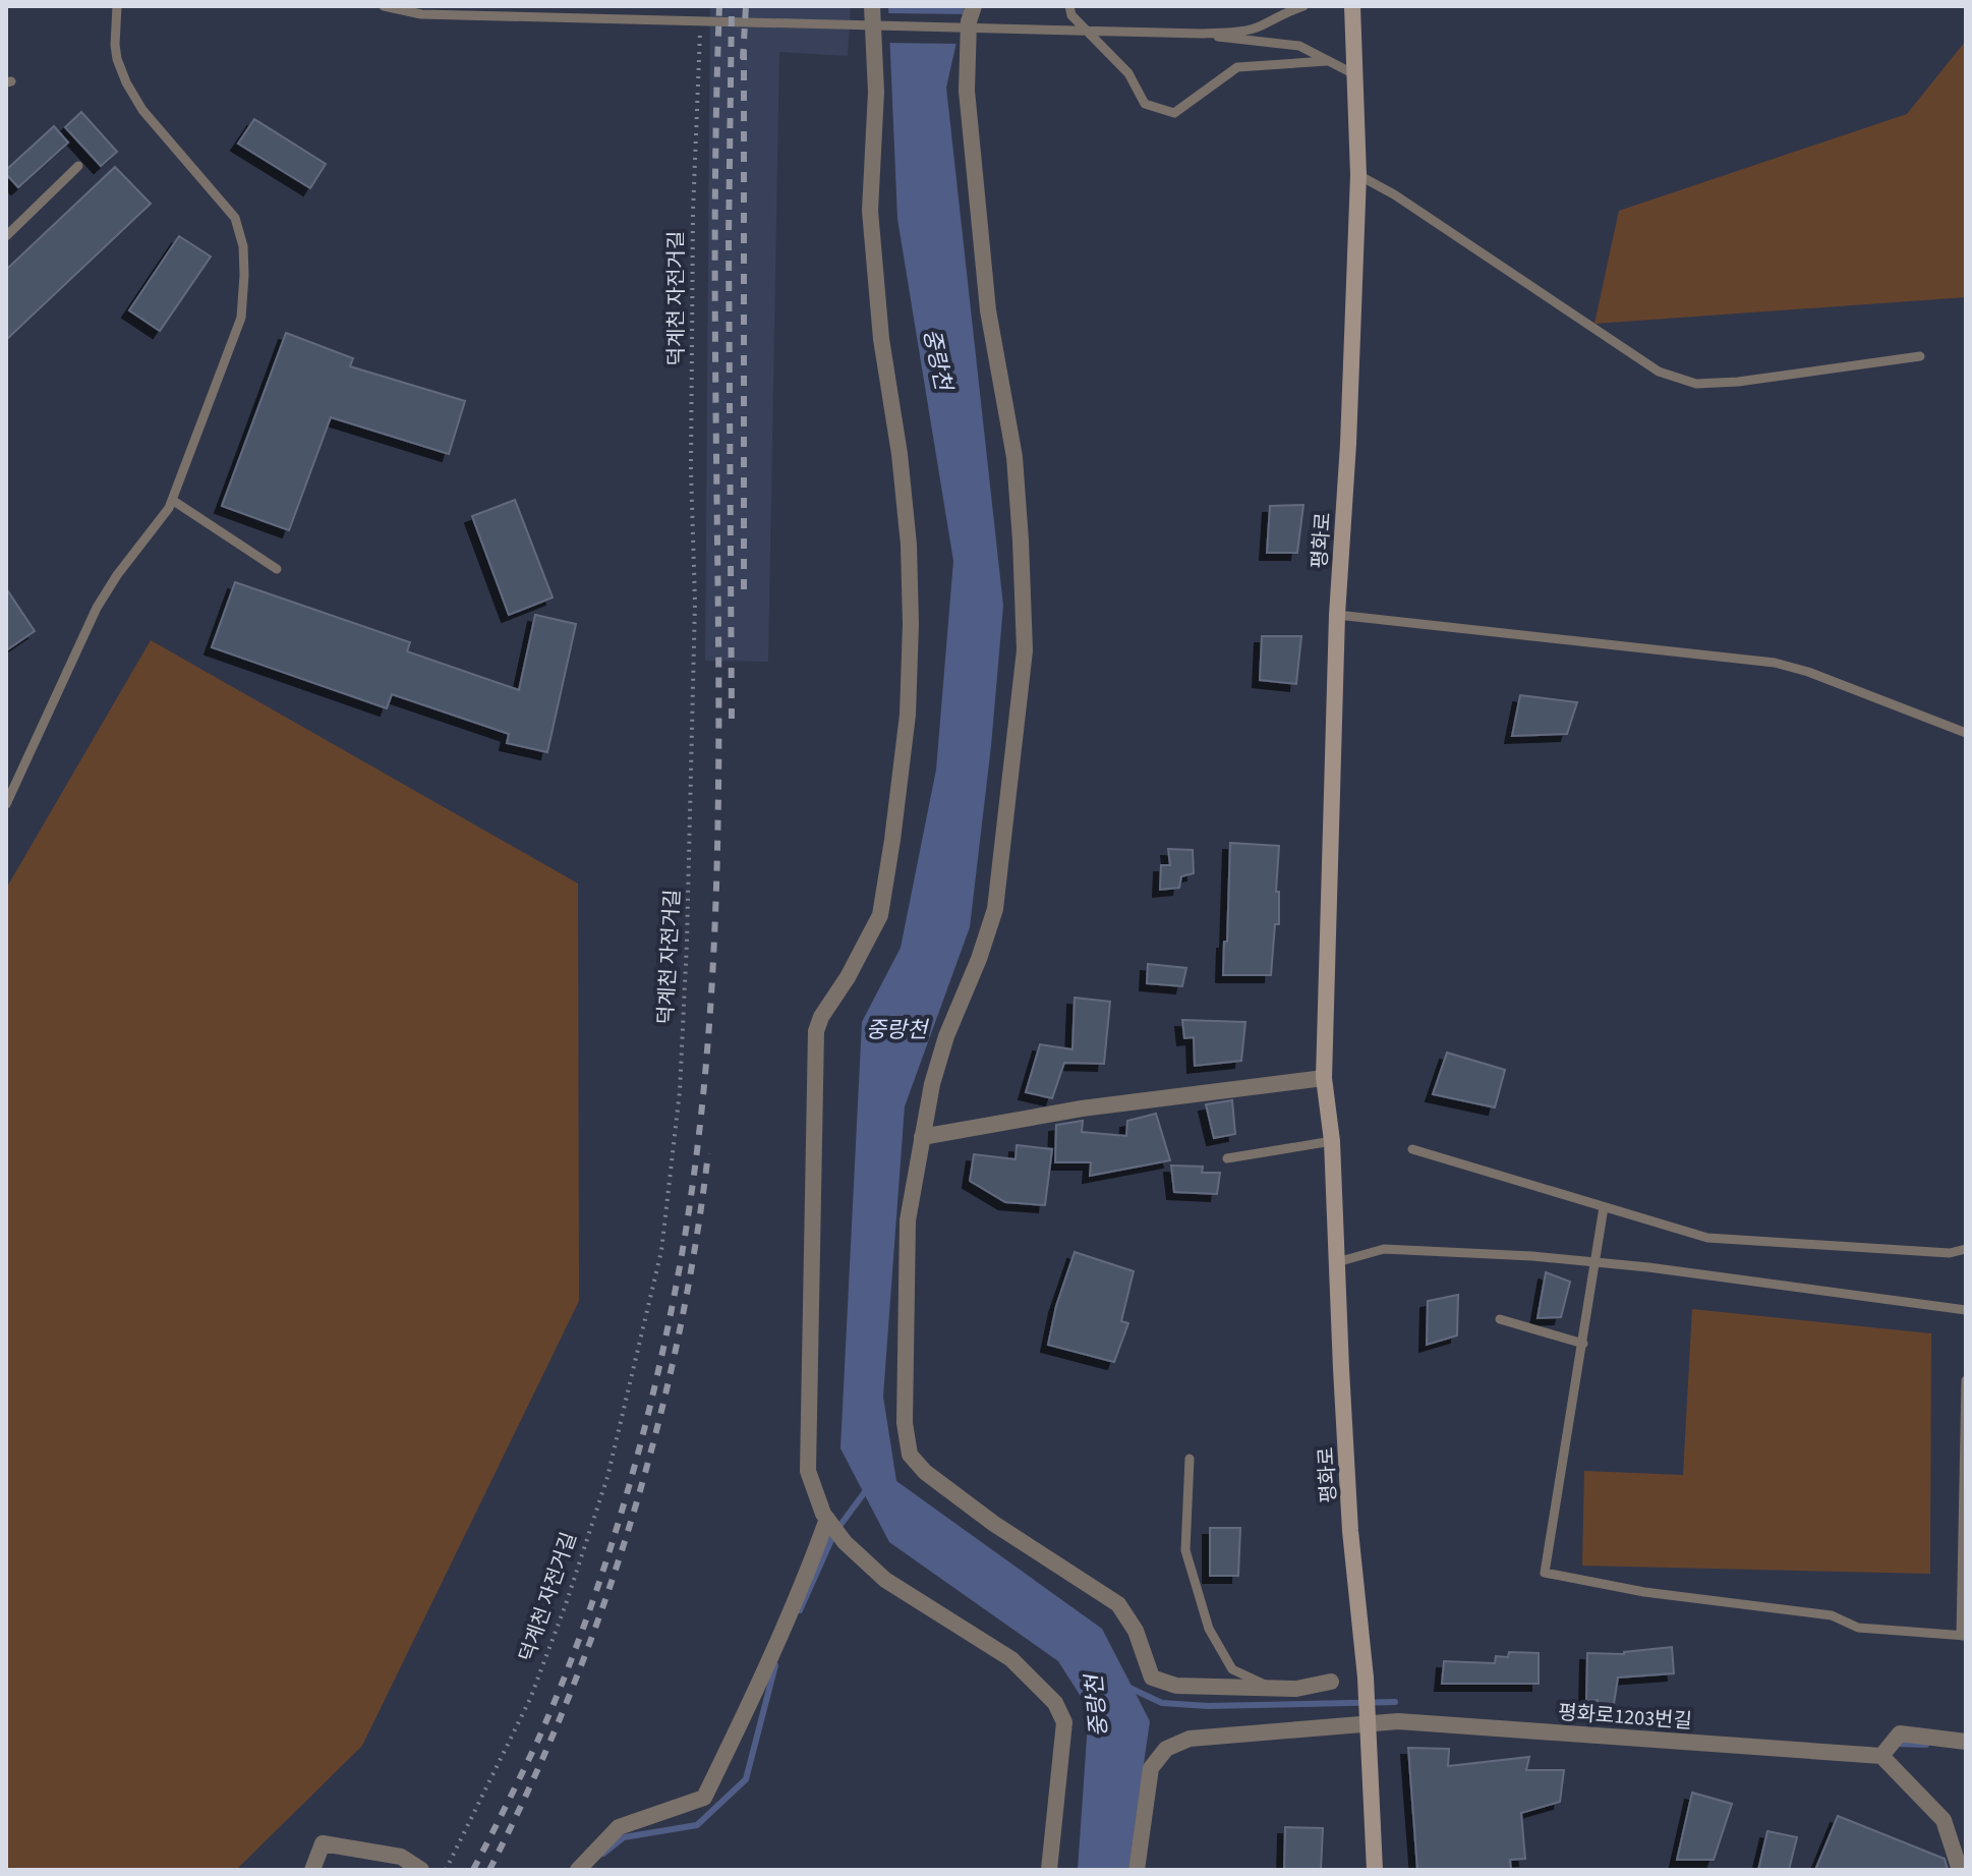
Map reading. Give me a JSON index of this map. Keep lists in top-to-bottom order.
{
  "streets": {
    "main road": ["평화로"],
    "street": ["평화로1203번길"],
    "path": ["덕계천 자전거길"]
  },
  "crossings": [
    ["평화로", "평화로1203번길"]
  ],
  "water": ["중랑천"]
}
